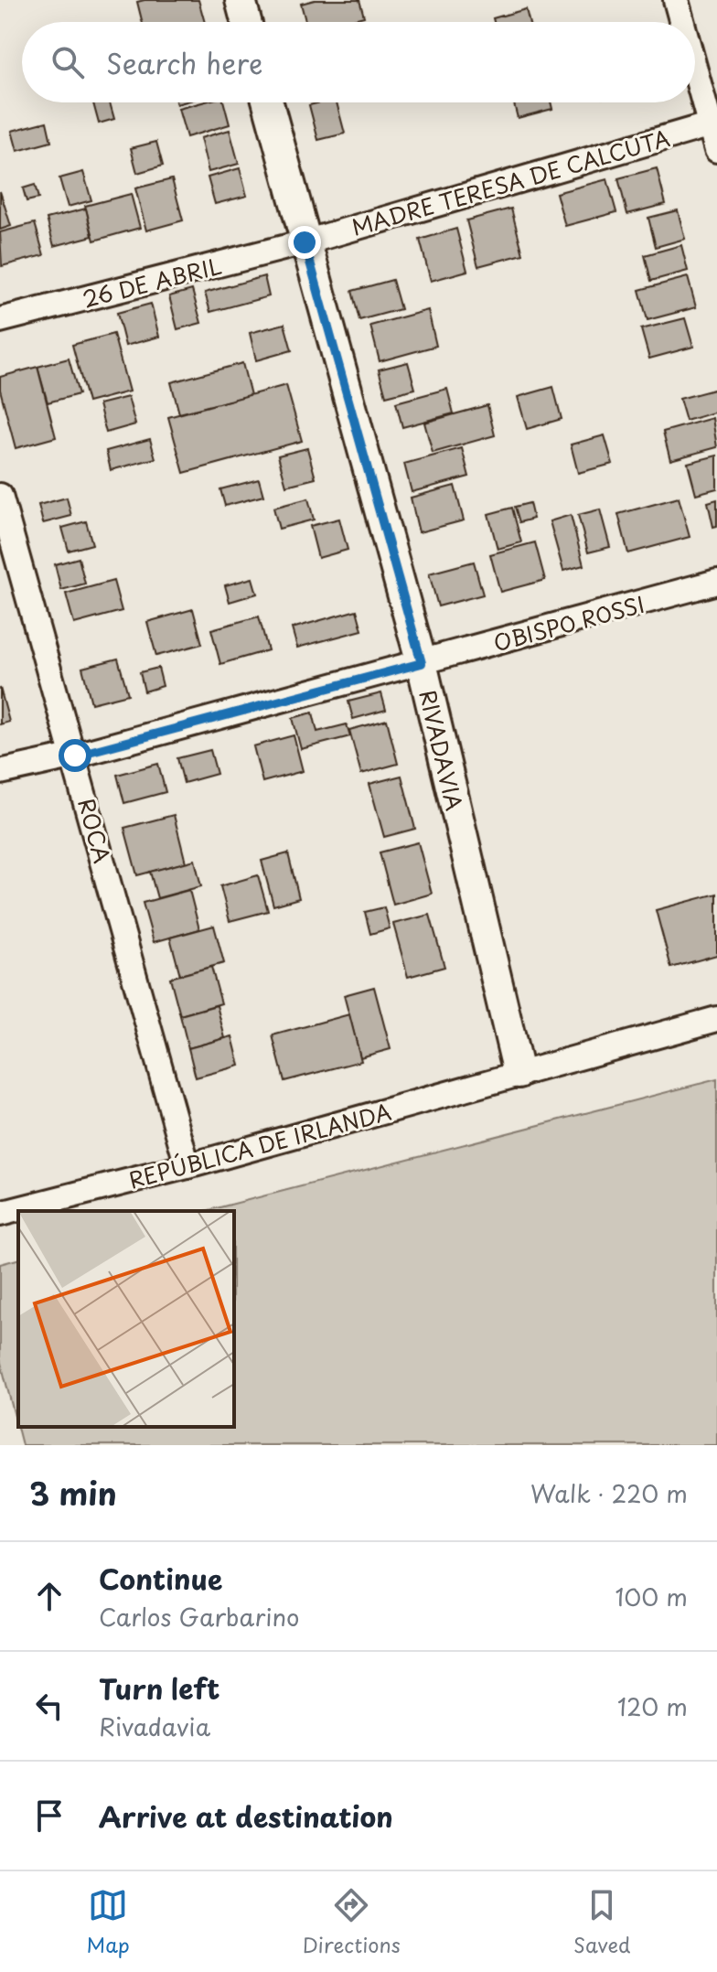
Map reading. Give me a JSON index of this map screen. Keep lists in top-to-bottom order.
{
  "streets": {
    "street": [
      "MADRE TERESA DE CALCUTA",
      "26 DE ABRIL",
      "OBISPO ROSSI",
      "RIVADAVIA",
      "ROCA",
      "REPÚBLICA DE IRLANDA"
    ]
  },
  "crossings": [
    ["MADRE TERESA DE CALCUTA", "26 DE ABRIL"],
    ["MADRE TERESA DE CALCUTA", "RIVADAVIA"],
    ["26 DE ABRIL", "RIVADAVIA"],
    ["OBISPO ROSSI", "RIVADAVIA"],
    ["OBISPO ROSSI", "ROCA"],
    ["RIVADAVIA", "REPÚBLICA DE IRLANDA"],
    ["ROCA", "REPÚBLICA DE IRLANDA"]
  ],
  "page": {
    "search": "Search here",
    "heading": ["3 min", "Walk · 220 m"],
    "list": [
      ["Continue", "Carlos Garbarino", "100 m"],
      ["Turn left", "Rivadavia", "120 m"],
      "Arrive at destination"
    ],
    "nav": ["Map", "Directions", "Saved"]
  }
}
